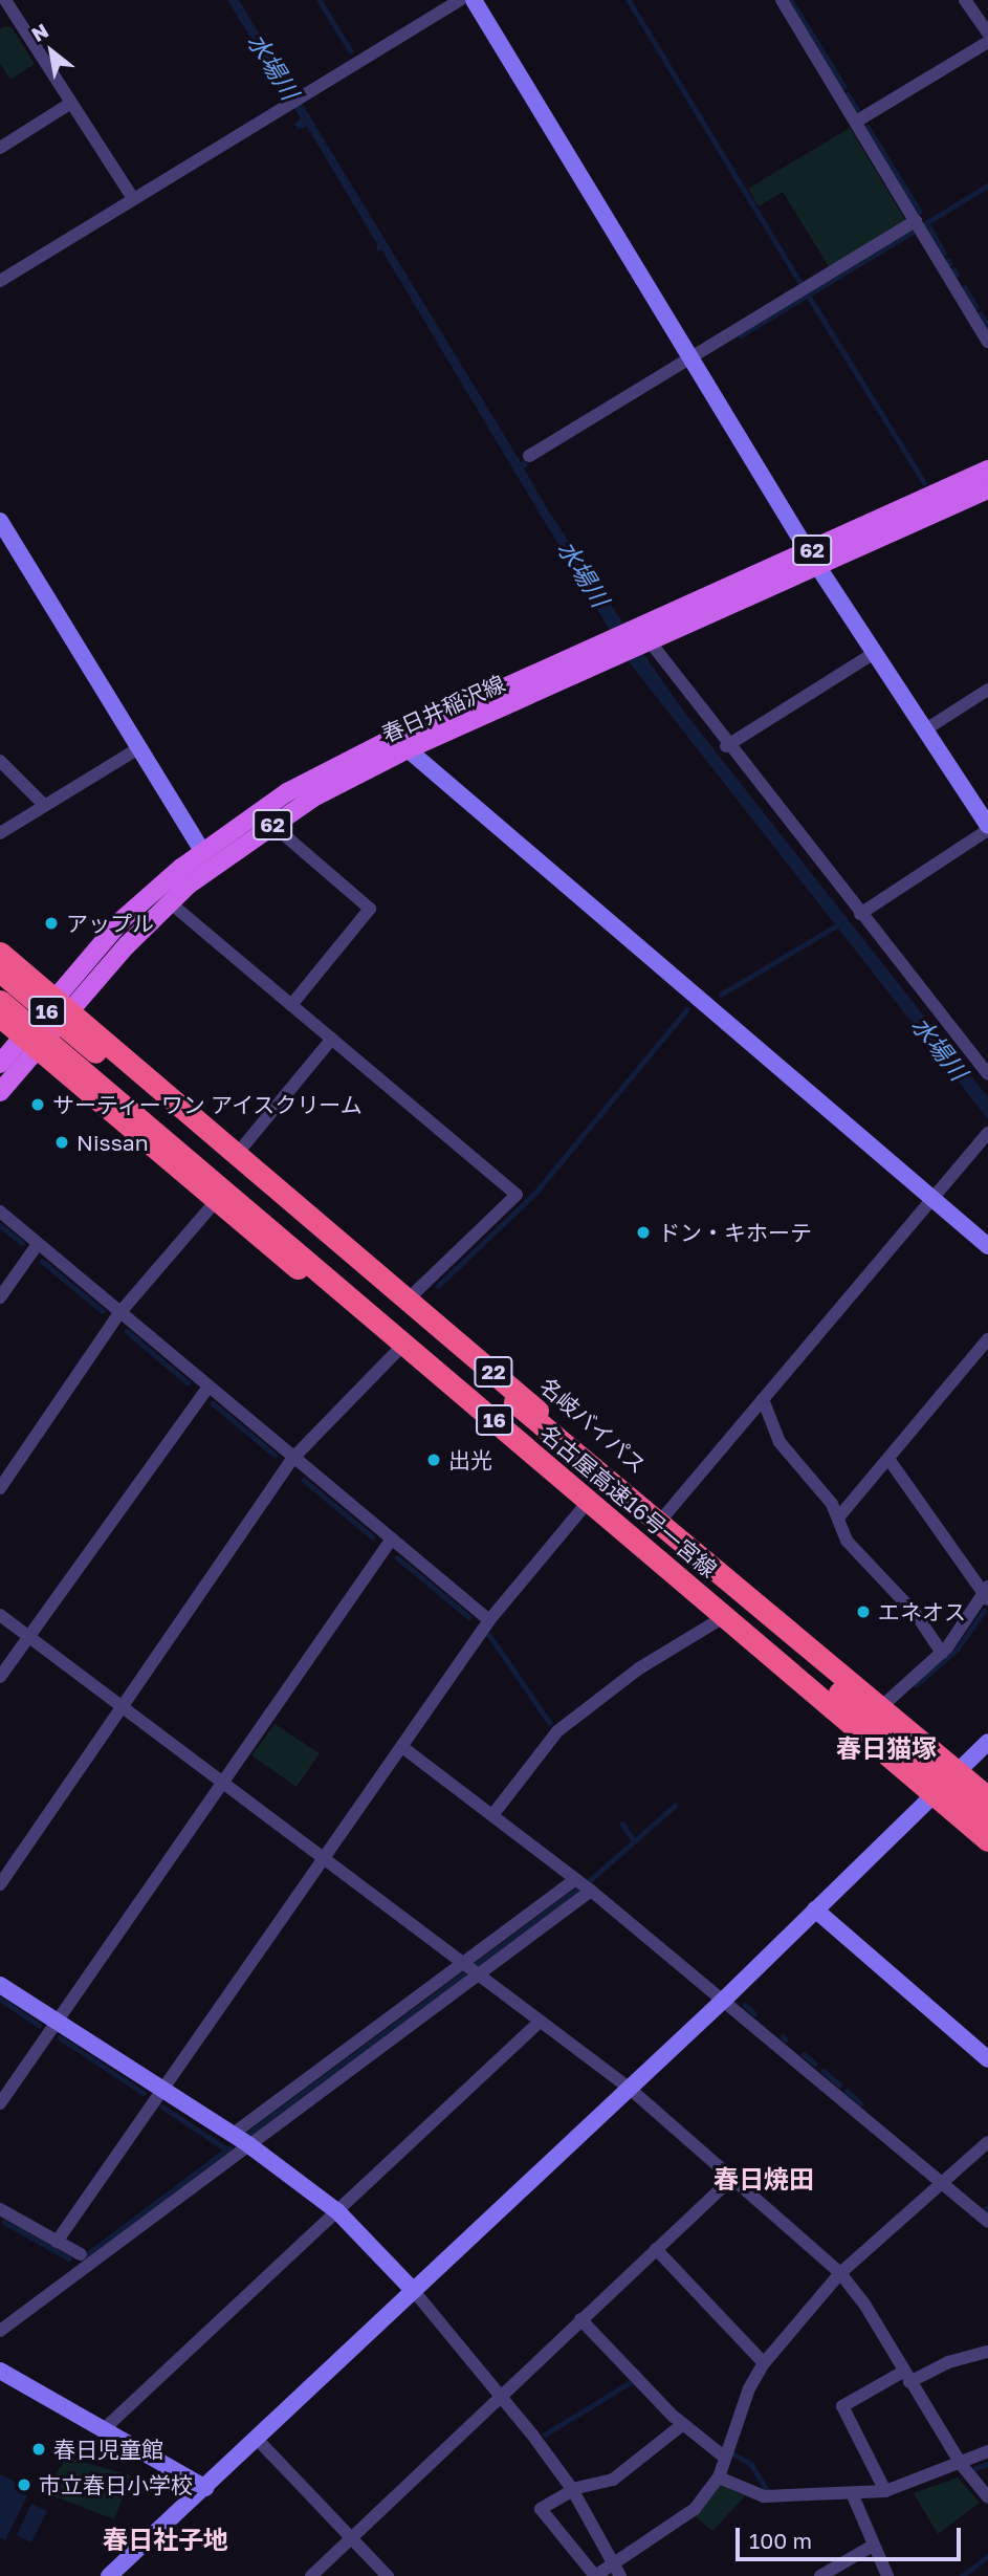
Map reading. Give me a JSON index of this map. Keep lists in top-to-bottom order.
{
  "streets": {
    "highway": [
      "16",
      "22",
      "名岐バイパス",
      "名古屋高速16号一宮線"
    ],
    "main road": ["62", "春日井稲沢線"]
  },
  "crossings": [
    ["春日井稲沢線", "22"],
    ["春日井稲沢線", "名岐バイパス"]
  ],
  "districts": ["春日猫塚", "春日焼田", "春日社子地"],
  "water": ["水場川"],
  "places": [
    "アップル",
    "サーティーワン アイスクリーム",
    "Nissan",
    "ドン・キホーテ",
    "出光",
    "エネオス",
    "春日児童館",
    "市立春日小学校"
  ],
  "scale_bar": "100 m",
  "north": "top left"
}
